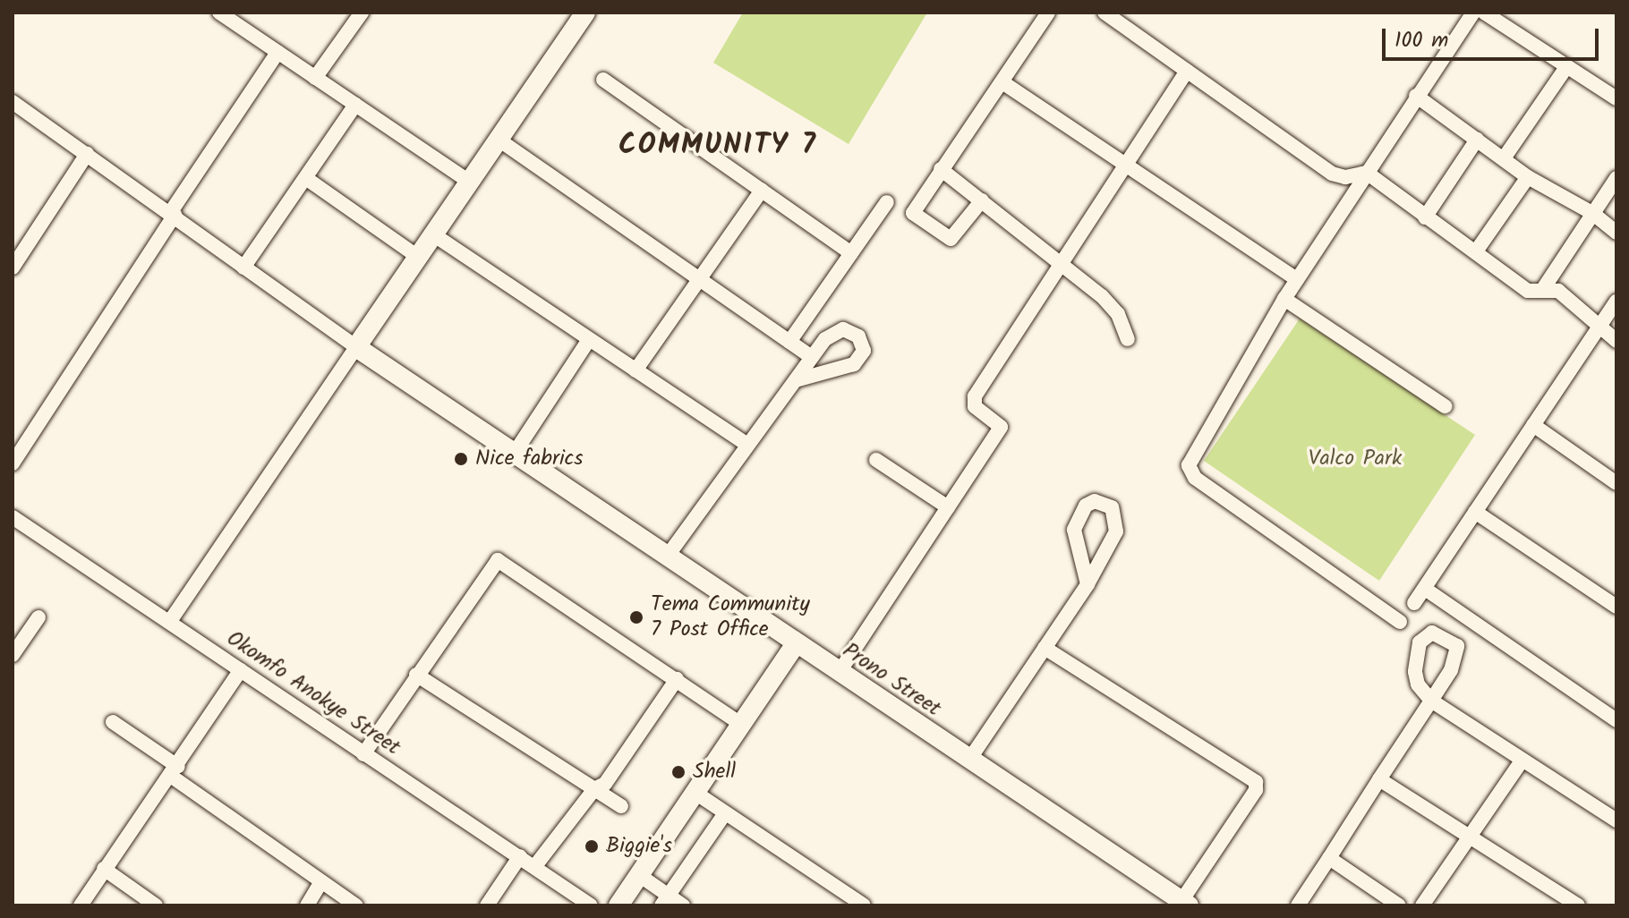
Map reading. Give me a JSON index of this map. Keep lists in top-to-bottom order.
{
  "streets": {
    "street": ["Prono Street", "Okomfo Anokye Street"]
  },
  "districts": ["COMMUNITY 7"],
  "parks": ["Valco Park"],
  "places": [
    "Nice fabrics",
    "Tema Community 7 Post Office",
    "Shell",
    "Biggie's"
  ],
  "scale_bar": "100 m"
}
